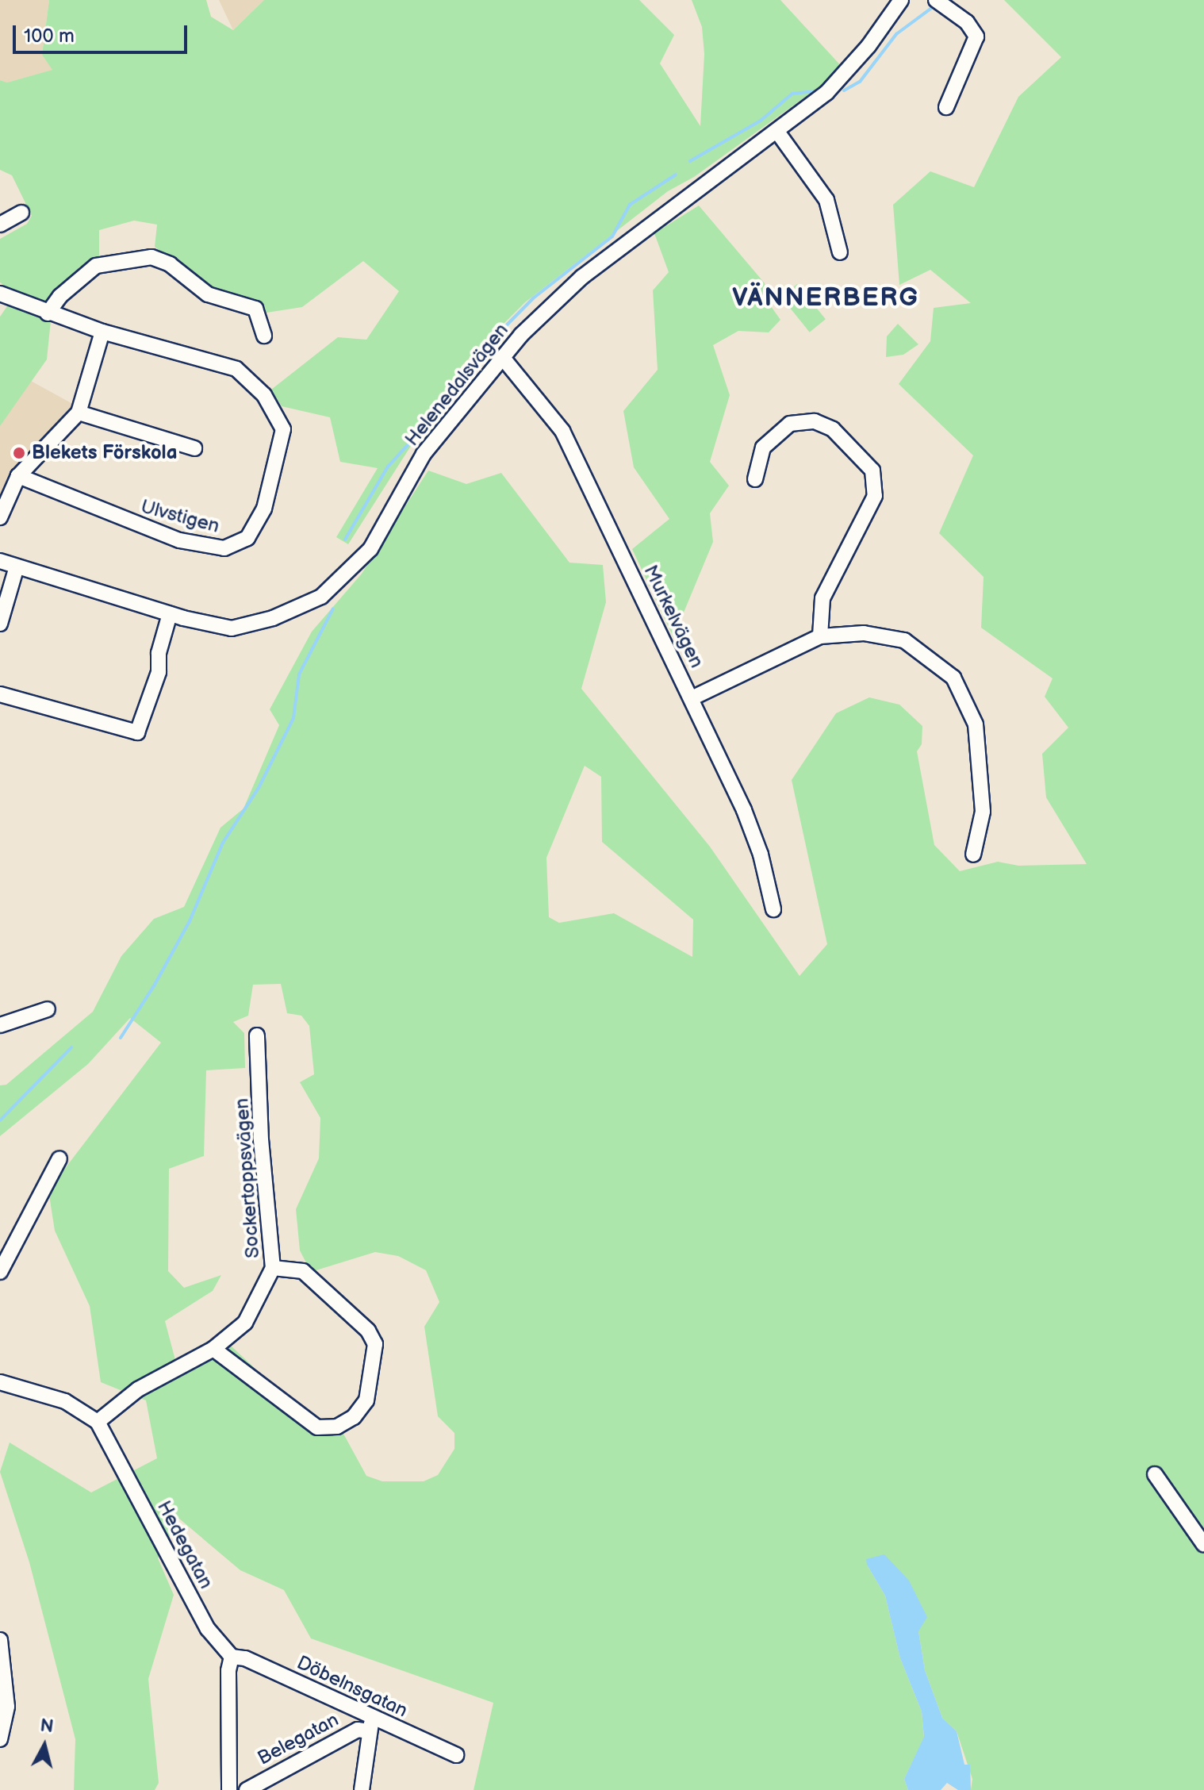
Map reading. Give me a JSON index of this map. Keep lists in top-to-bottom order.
{
  "streets": {
    "street": [
      "Helenedalsvägen",
      "Ulvstigen",
      "Murkelvägen",
      "Sockertoppsvägen",
      "Hedegatan",
      "Döbelnsgatan",
      "Belegatan"
    ]
  },
  "crossings": [
    ["Helenedalsvägen", "Murkelvägen"],
    ["Sockertoppsvägen", "Hedegatan"],
    ["Hedegatan", "Döbelnsgatan"],
    ["Döbelnsgatan", "Belegatan"]
  ],
  "districts": ["VÄNNERBERG"],
  "places": ["Blekets Förskola"],
  "scale_bar": "100 m",
  "north": "top"
}
